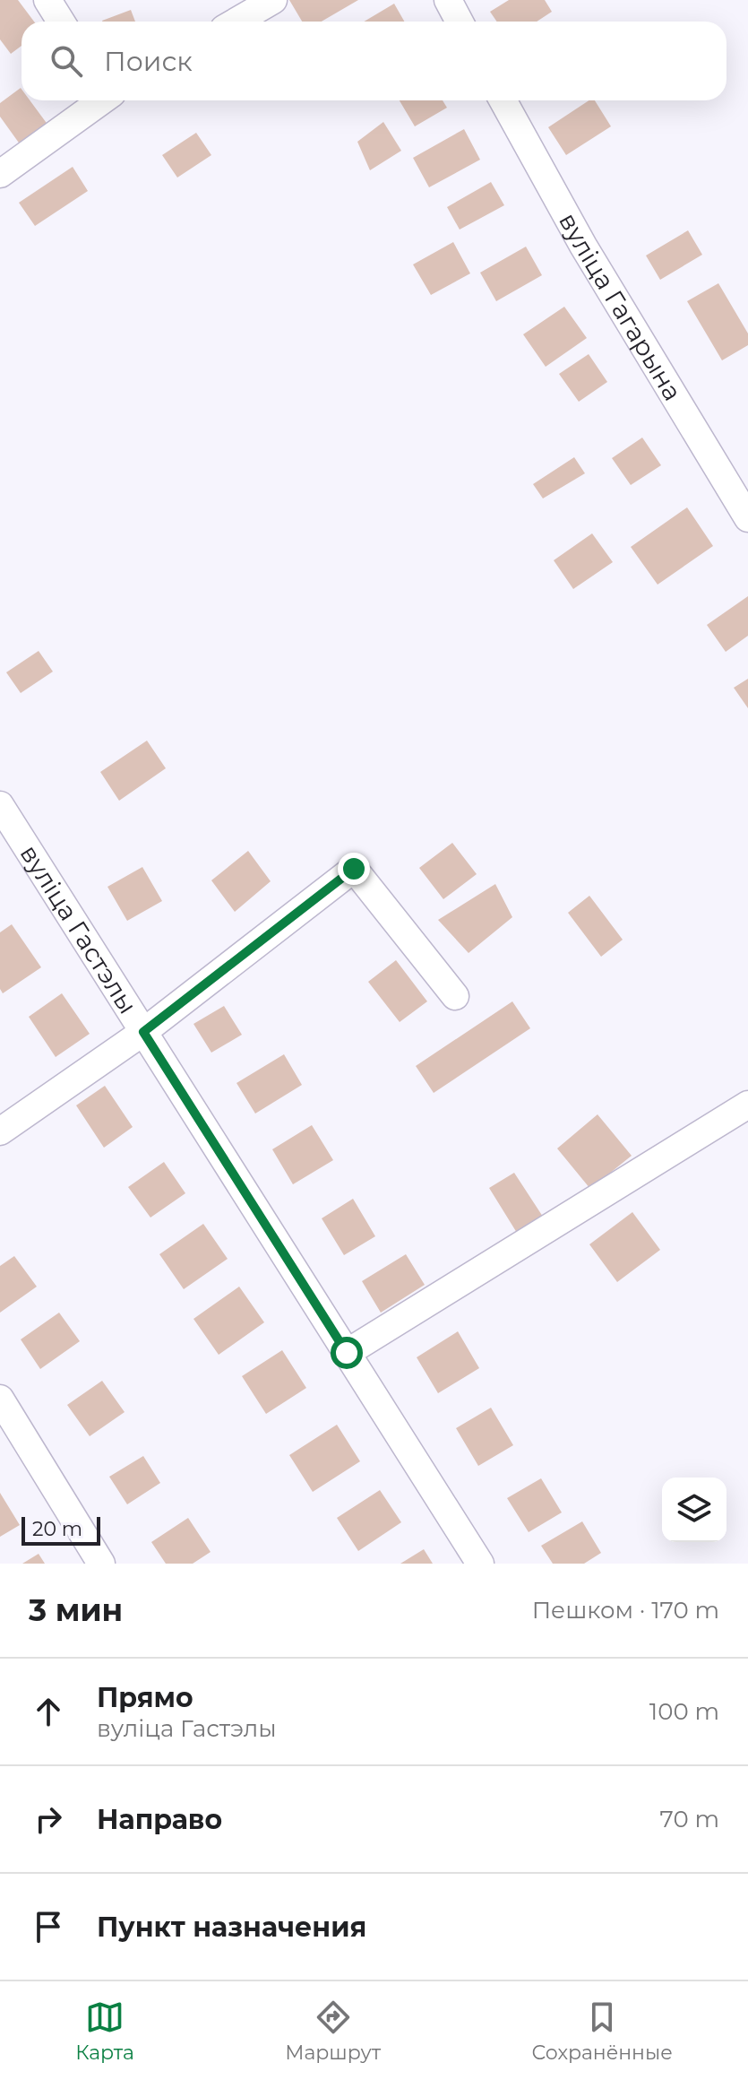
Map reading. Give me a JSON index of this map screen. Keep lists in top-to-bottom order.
{
  "streets": {
    "street": ["вуліца Гагарына", "вуліца Гастэлы"]
  },
  "scale_bar": "20 m",
  "page": {
    "search": "Поиск",
    "scale": "20 m",
    "heading": ["3 мин", "Пешком · 170 m"],
    "list": [
      ["Прямо", "вуліца Гастэлы", "100 m"],
      ["Направо", "70 m"],
      "Пункт назначения"
    ],
    "nav": ["Карта", "Маршрут", "Сохранённые"]
  }
}
